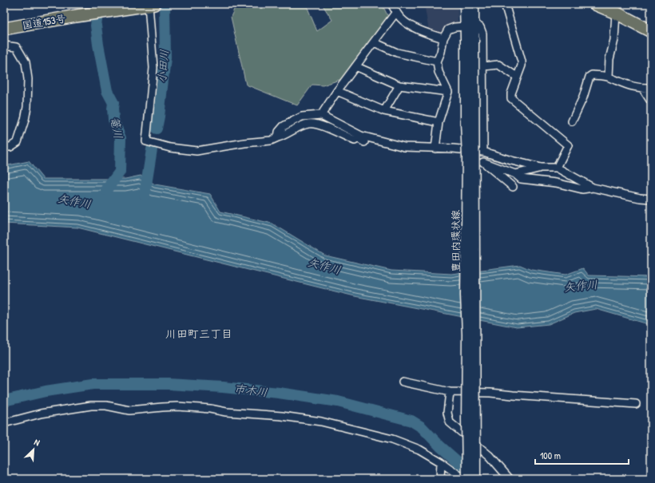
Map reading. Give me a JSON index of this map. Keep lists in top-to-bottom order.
{
  "streets": {
    "highway": ["国道153号"],
    "street": ["豊田内環状線"]
  },
  "districts": ["川田町三丁目"],
  "water": [
    "小田川",
    "篭川",
    "矢作川",
    "市木川"
  ],
  "scale_bar": "100 m",
  "north": "top right"
}
